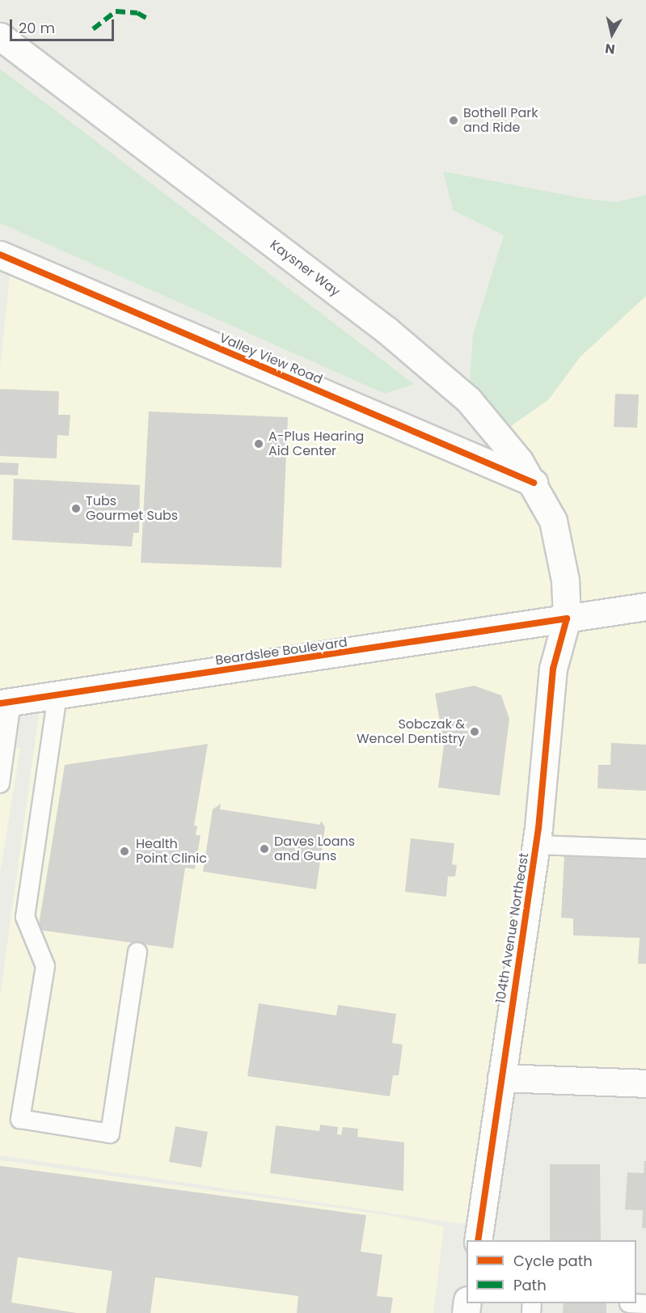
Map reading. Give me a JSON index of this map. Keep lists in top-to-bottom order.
{
  "streets": {
    "main road": [
      "Kaysner Way",
      "Valley View Road",
      "Beardslee Boulevard",
      "104th Avenue Northeast"
    ]
  },
  "crossings": [
    ["Kaysner Way", "Valley View Road"],
    ["Kaysner Way", "104th Avenue Northeast"],
    ["Beardslee Boulevard", "104th Avenue Northeast"]
  ],
  "places": [
    "Bothell Park and Ride",
    "A-Plus Hearing Aid Center",
    "Tubs Gourmet Subs",
    "Sobczak & Wencel Dentistry",
    "Daves Loans and Guns",
    "Health Point Clinic"
  ],
  "legend": ["Cycle path", "Path"],
  "scale_bar": "20 m",
  "north": "bottom"
}
